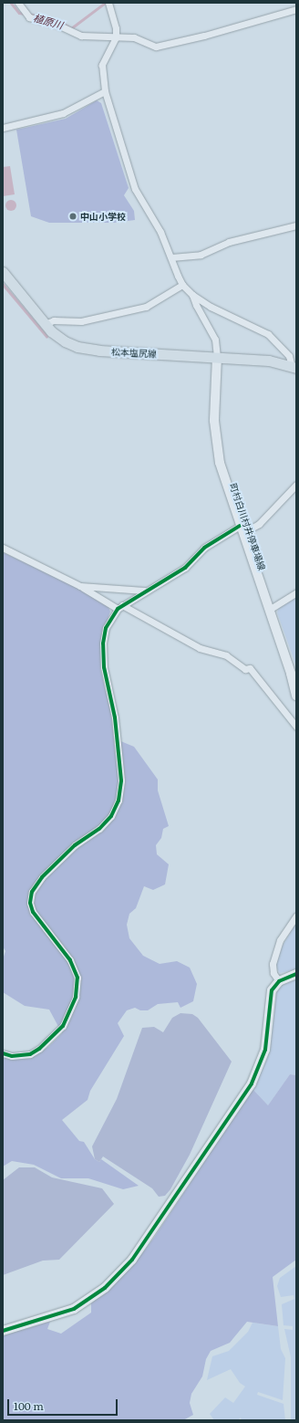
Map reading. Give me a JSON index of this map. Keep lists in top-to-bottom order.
{
  "streets": {
    "main road": ["松本塩尻線"],
    "street": ["町村白川村井停車場線"]
  },
  "crossings": [
    ["松本塩尻線", "町村白川村井停車場線"]
  ],
  "water": ["植原川"],
  "places": ["中山小学校"],
  "scale_bar": "100 m"
}
